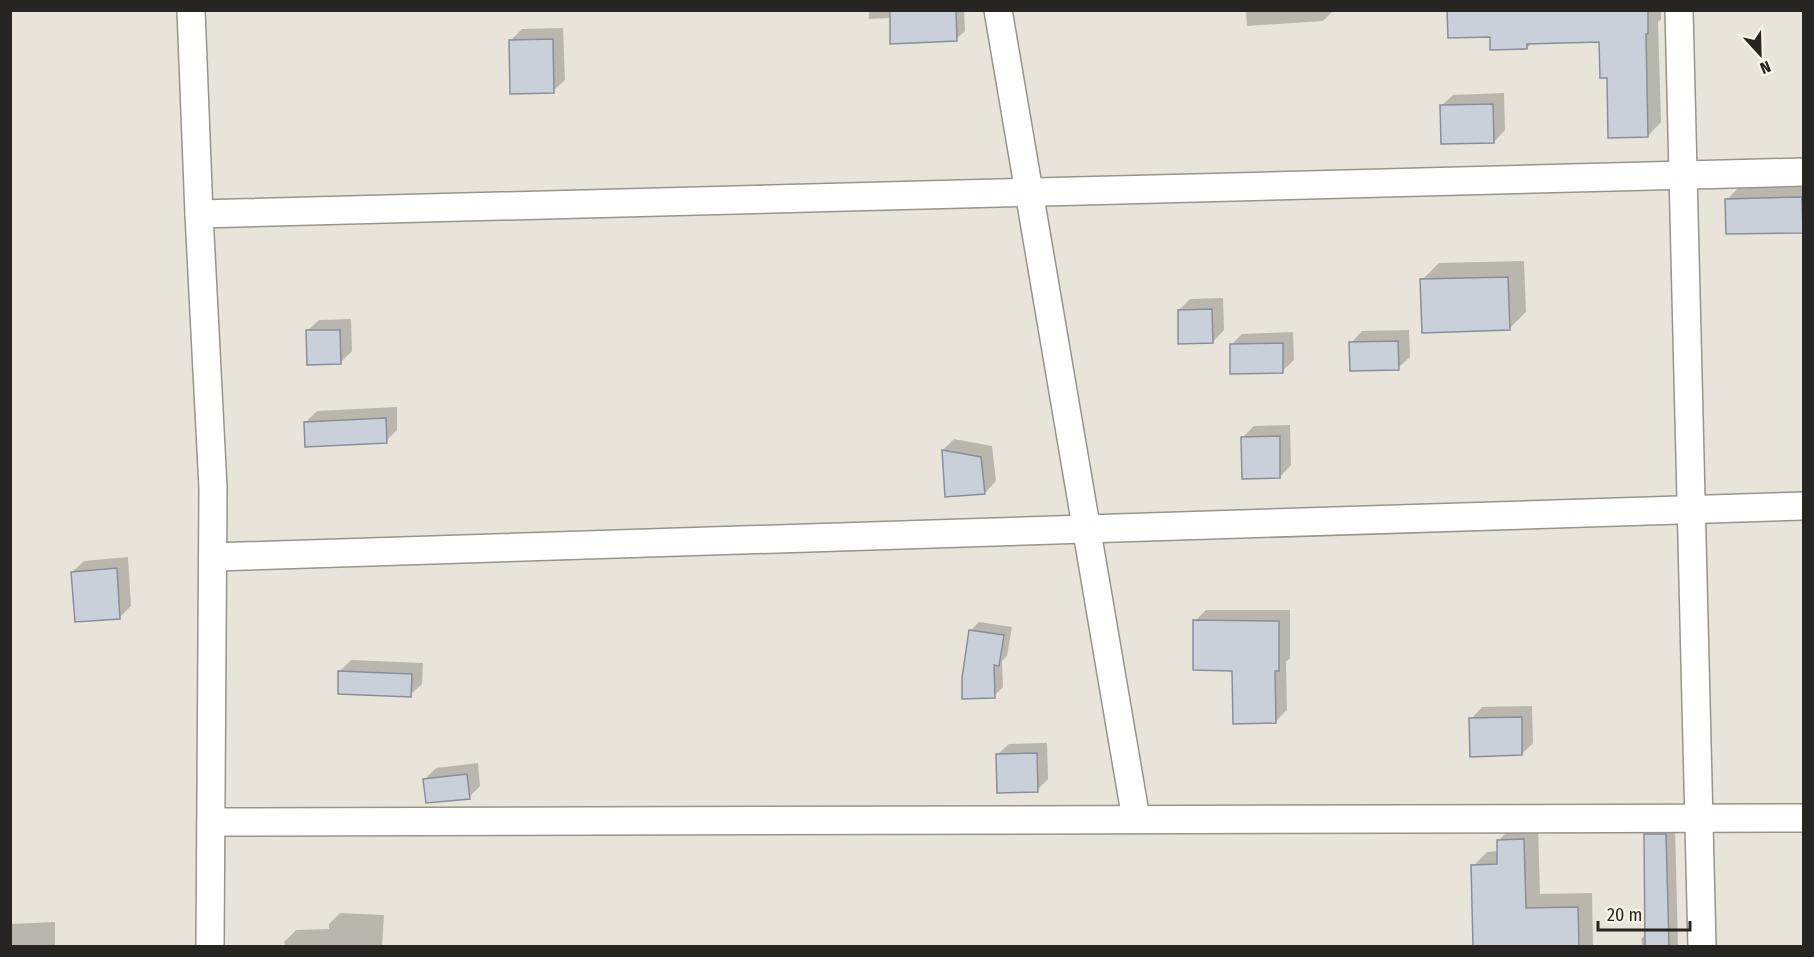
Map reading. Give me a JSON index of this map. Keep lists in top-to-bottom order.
{
  "scale_bar": "20 m",
  "north": "bottom"
}
